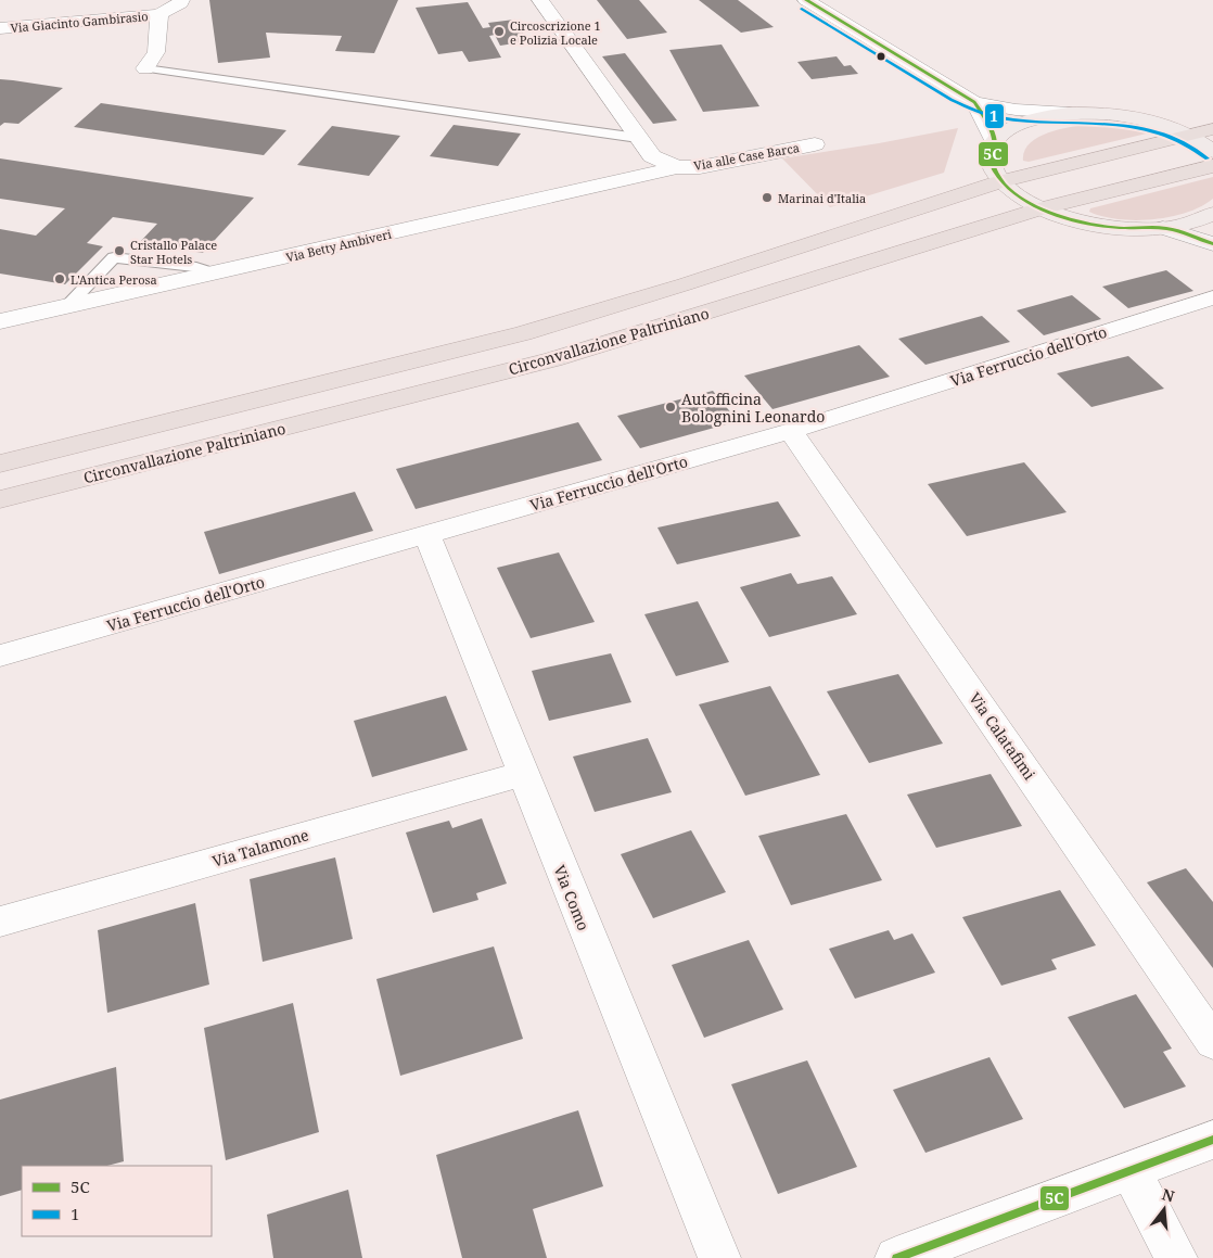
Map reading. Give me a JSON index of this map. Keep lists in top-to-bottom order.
{
  "streets": {
    "highway": ["Circonvallazione Paltriniano"],
    "street": [
      "Via Giacinto Gambirasio",
      "Via alle Case Barca",
      "Via Betty Ambiveri",
      "Via Ferruccio dell'Orto",
      "Via Calatafimi",
      "Via Talamone",
      "Via Como"
    ]
  },
  "crossings": [
    ["Via alle Case Barca", "Via Betty Ambiveri"],
    ["Via Ferruccio dell'Orto", "Via Calatafimi"],
    ["Via Ferruccio dell'Orto", "Via Como"],
    ["Via Talamone", "Via Como"]
  ],
  "places": [
    "Circoscrizione 1 e Polizia Locale",
    "Marinai d'Italia",
    "Cristallo Palace Star Hotels",
    "L'Antica Perosa",
    "Autofficina Bolognini Leonardo"
  ],
  "lines": ["transit line 5C", "transit line 1"],
  "legend": ["5C", "1"],
  "north": "top"
}
